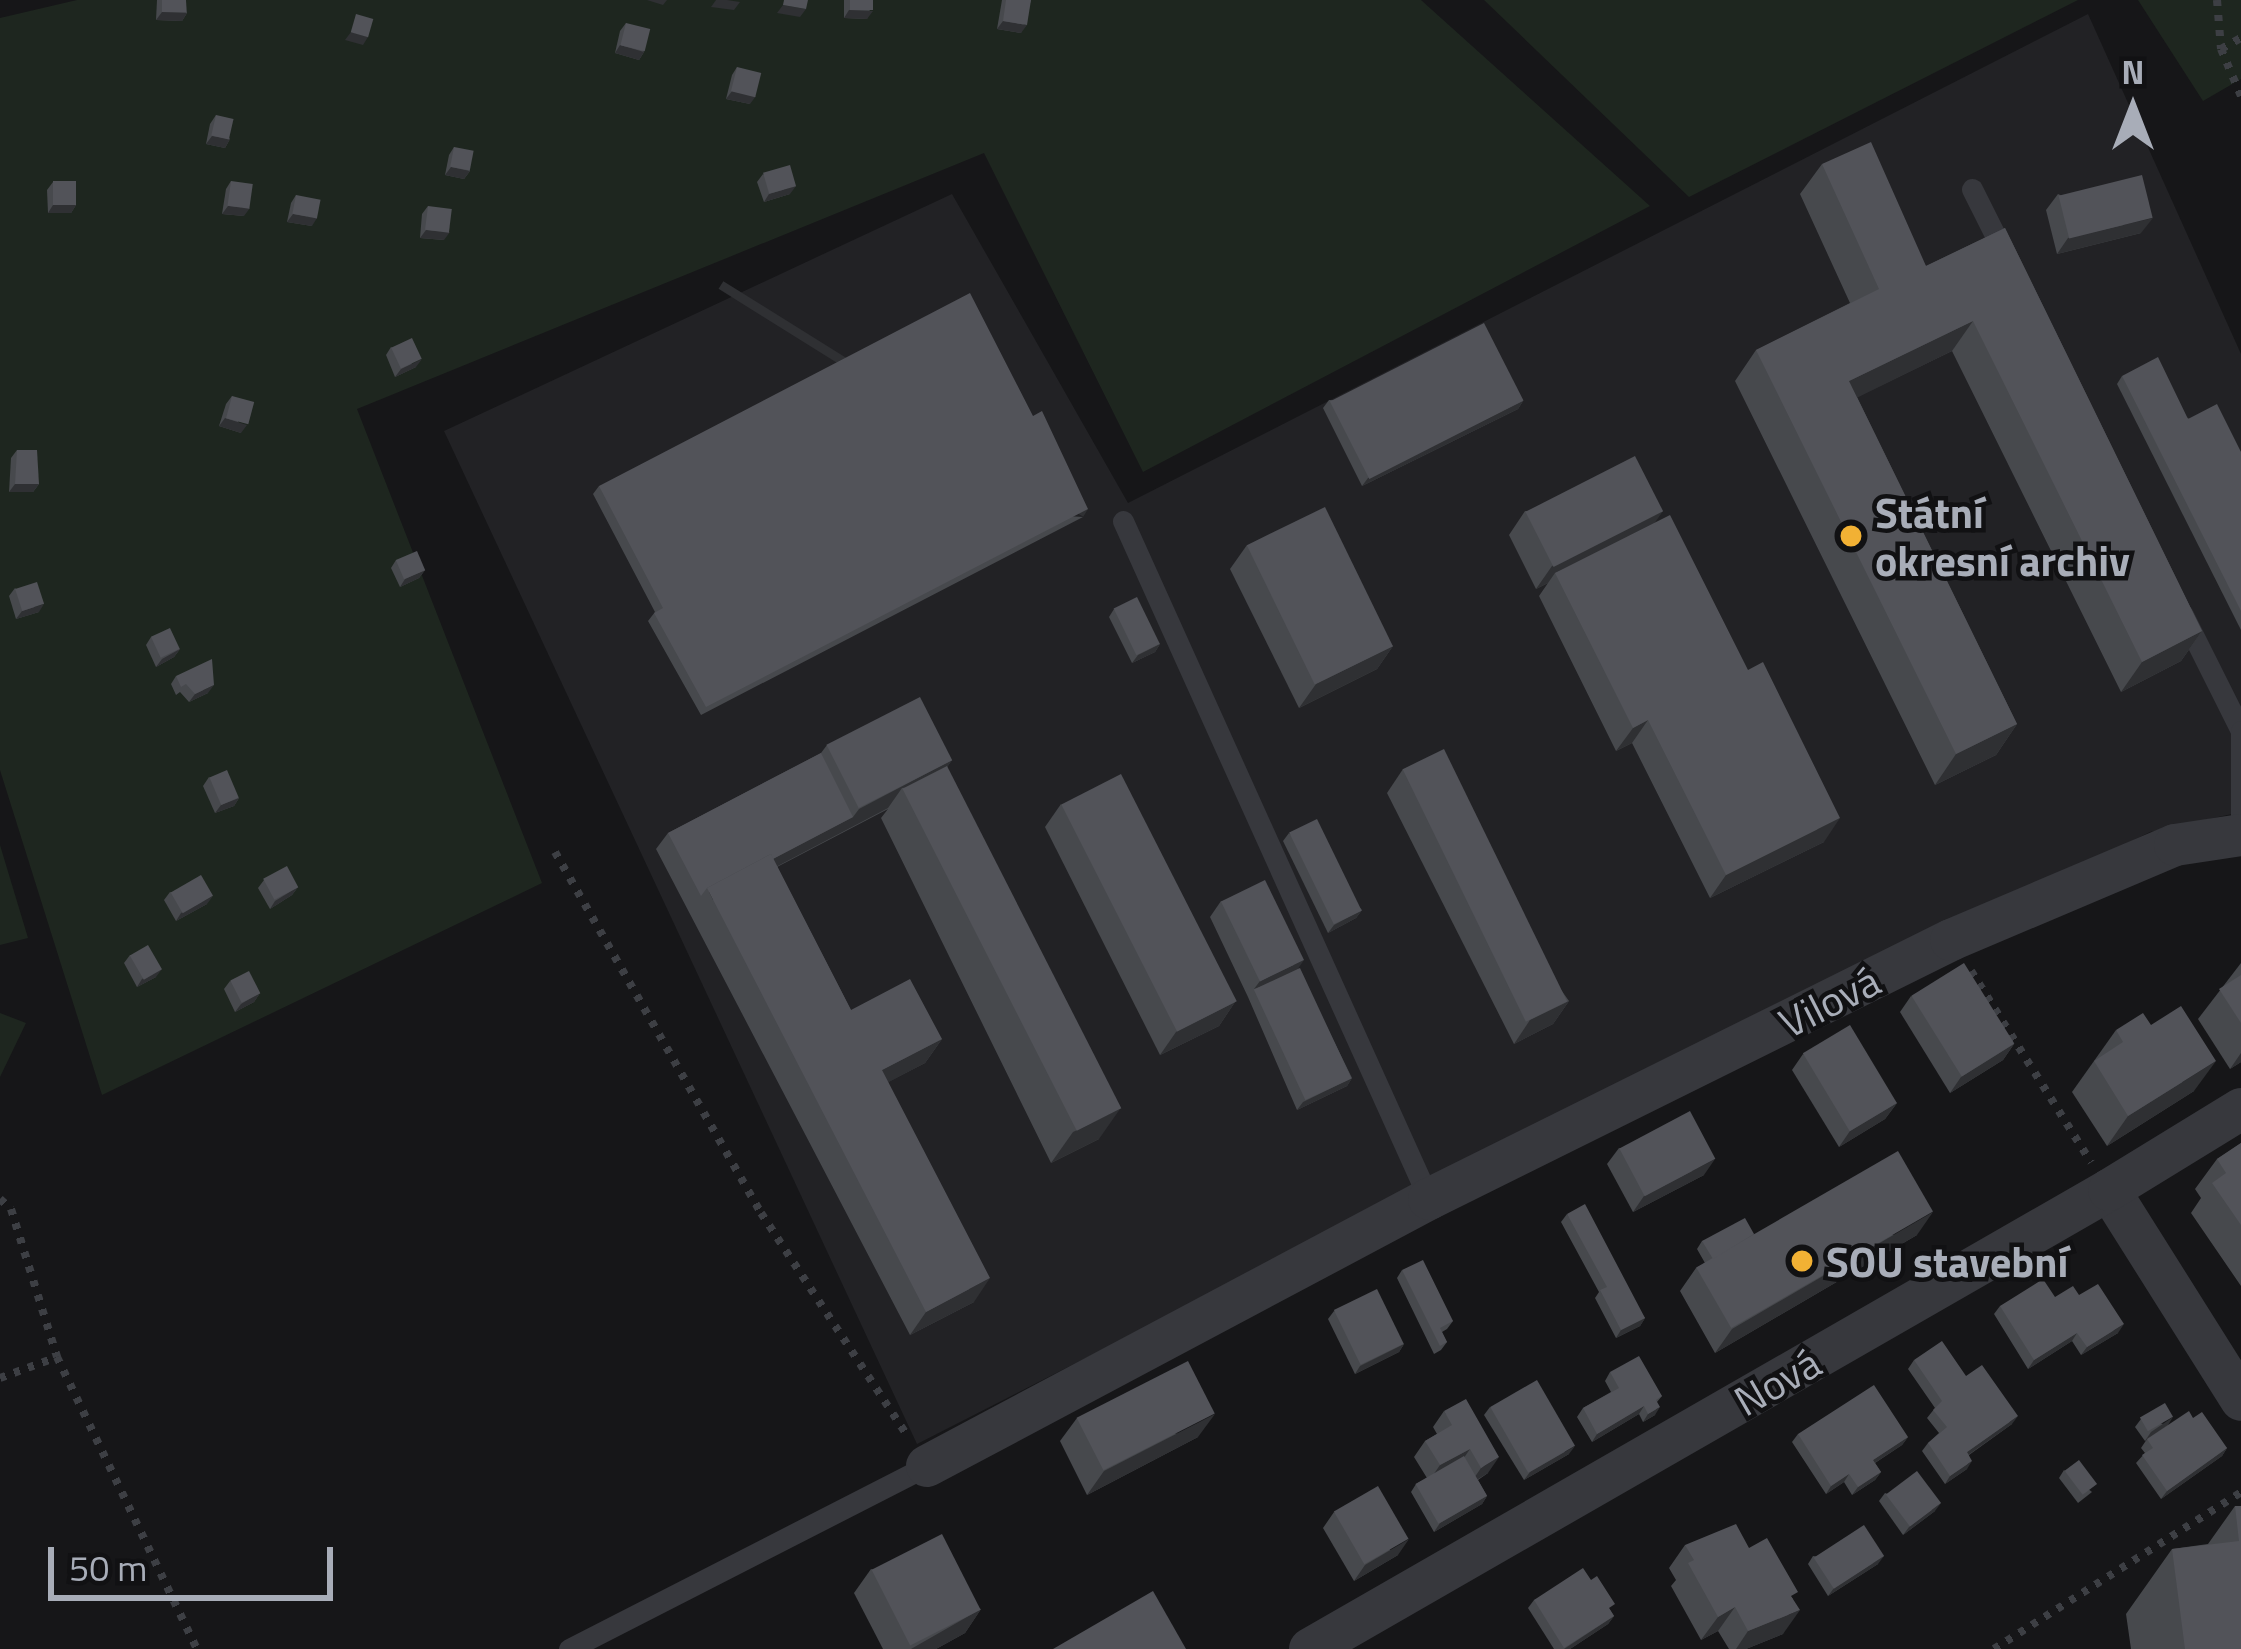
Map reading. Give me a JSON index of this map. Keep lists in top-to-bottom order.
{
  "streets": {
    "street": ["Vilová", "Nová"]
  },
  "places": ["Státní okresní archiv", "SOU stavební"],
  "scale_bar": "50 m",
  "north": "top"
}
